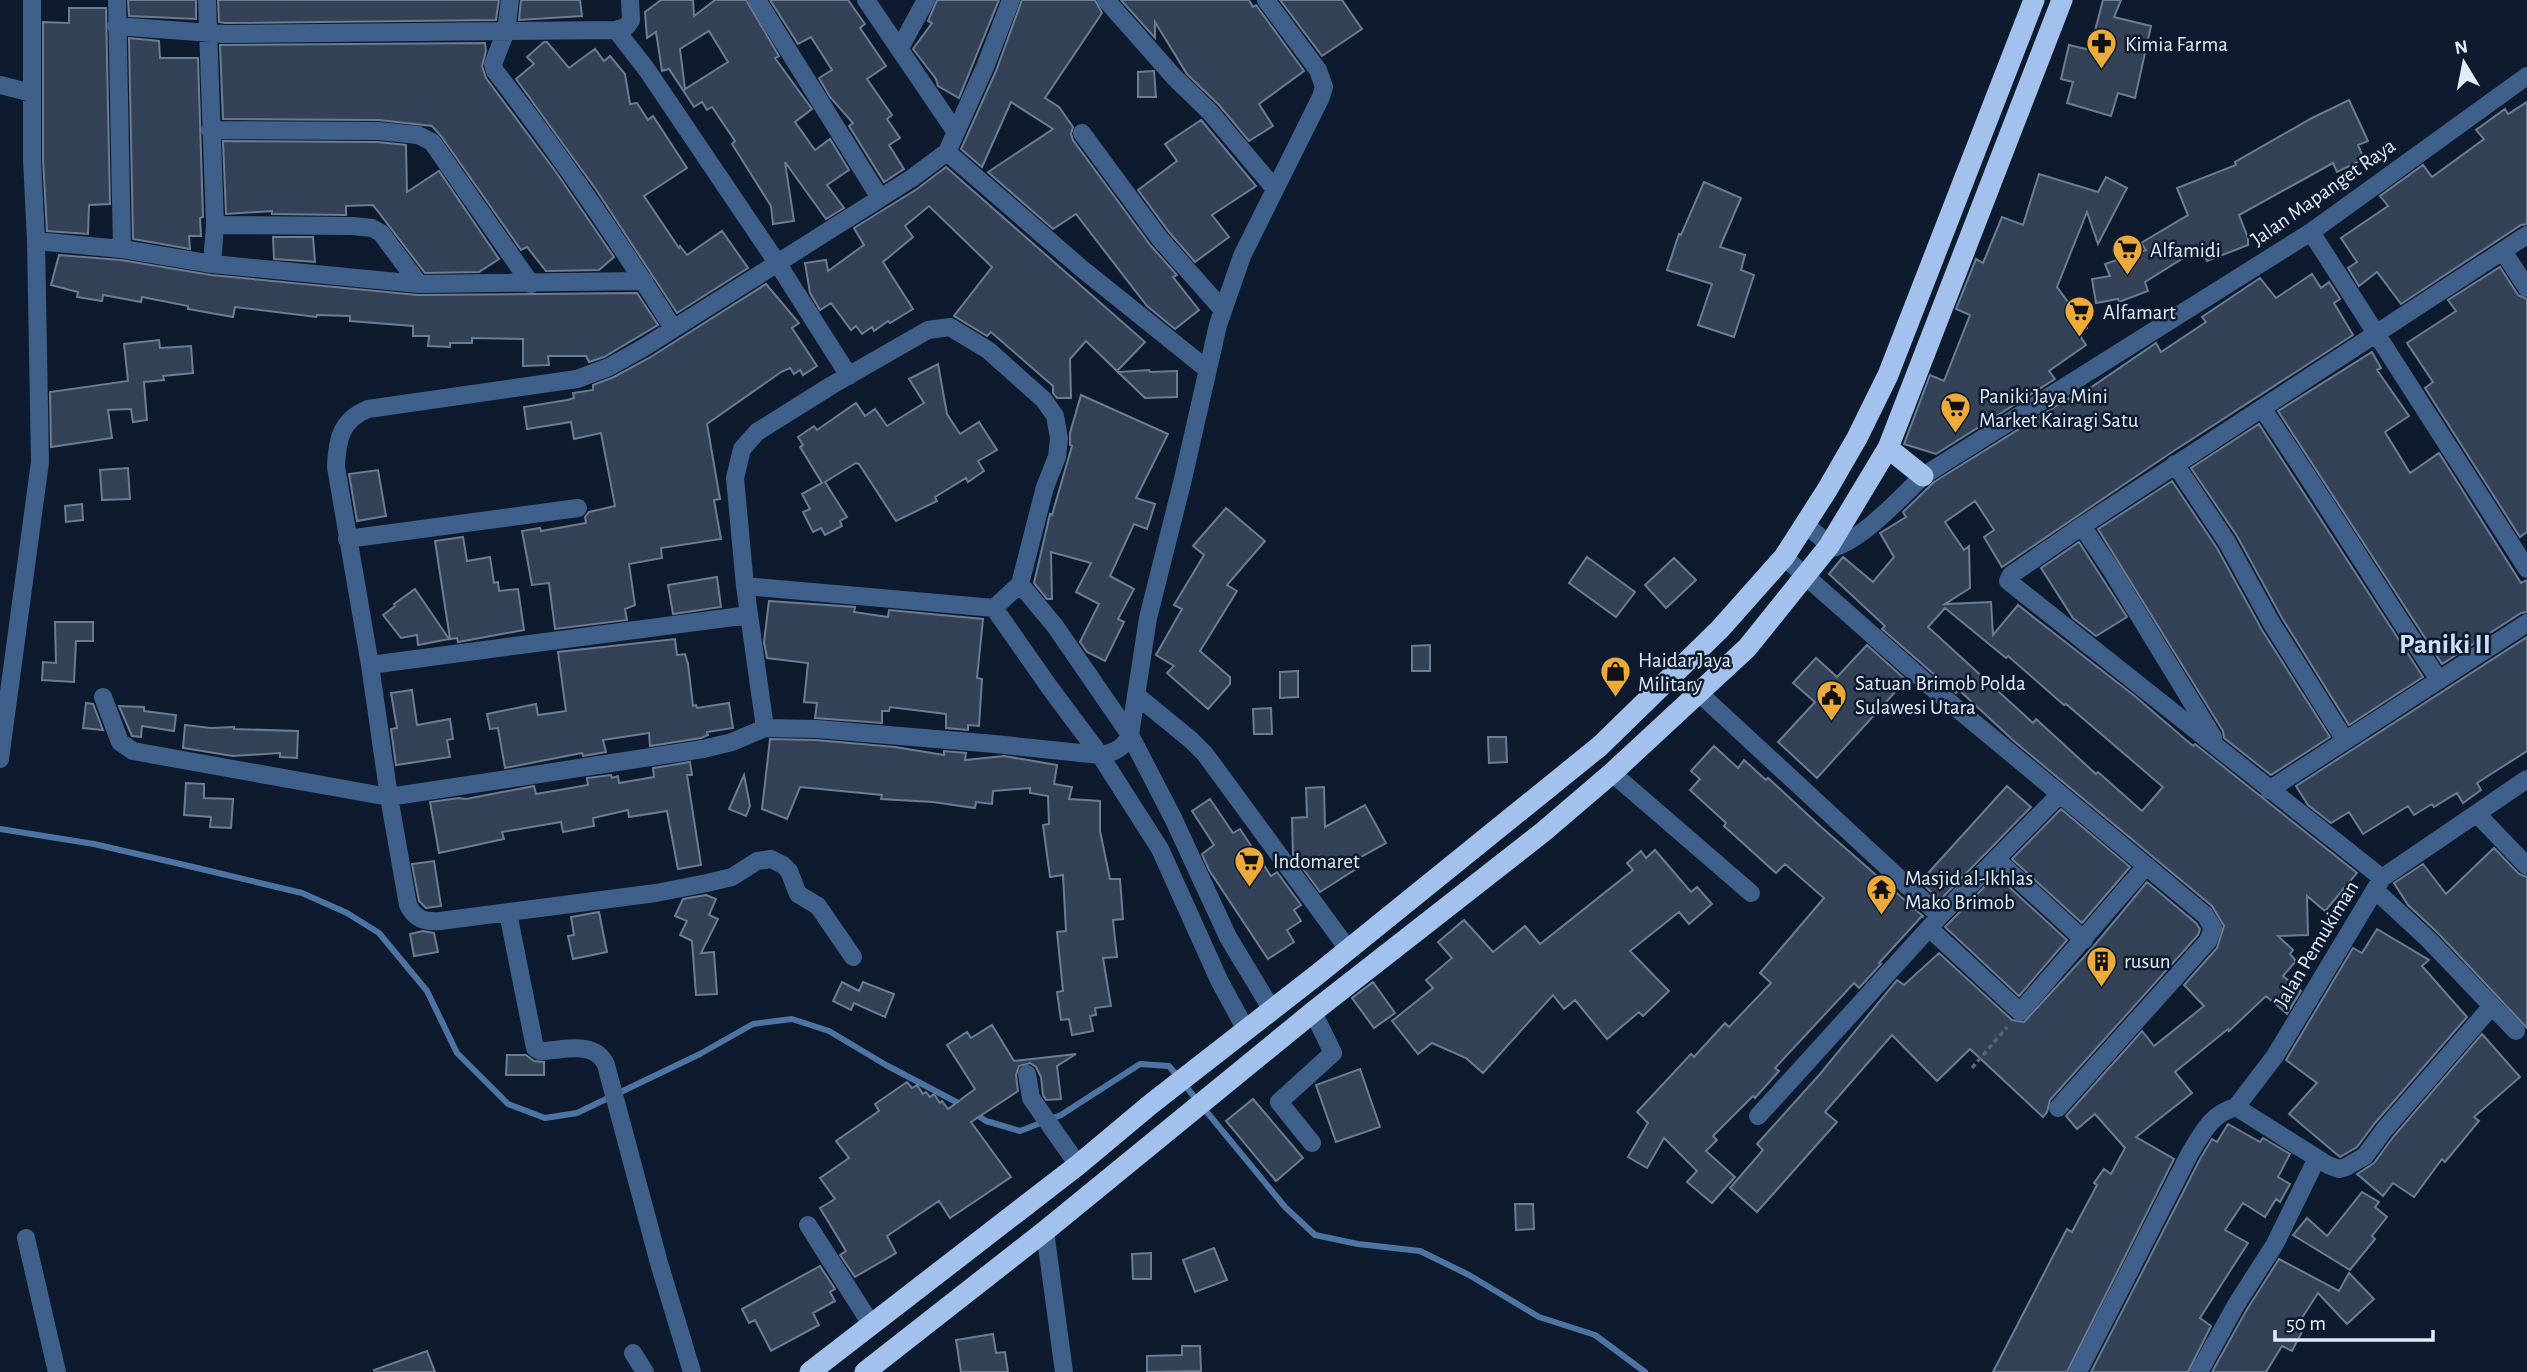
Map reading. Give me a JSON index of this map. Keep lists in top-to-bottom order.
{
  "streets": {
    "street": ["Jalan Mapanget Raya", "Jalan Pemukiman"]
  },
  "districts": ["Paniki II"],
  "places": {
    "pharmacy": ["Kimia Farma"],
    "supermarket": [
      "Alfamidi",
      "Alfamart",
      "Paniki Jaya Mini Market Kairagi Satu",
      "Indomaret"
    ],
    "shop": ["Haidar Jaya Military"],
    "public building": ["Satuan Brimob Polda Sulawesi Utara"],
    "temple": ["Masjid al-Ikhlas Mako Brimob"],
    "building": ["rusun"]
  },
  "scale_bar": "50 m",
  "north": "top"
}
